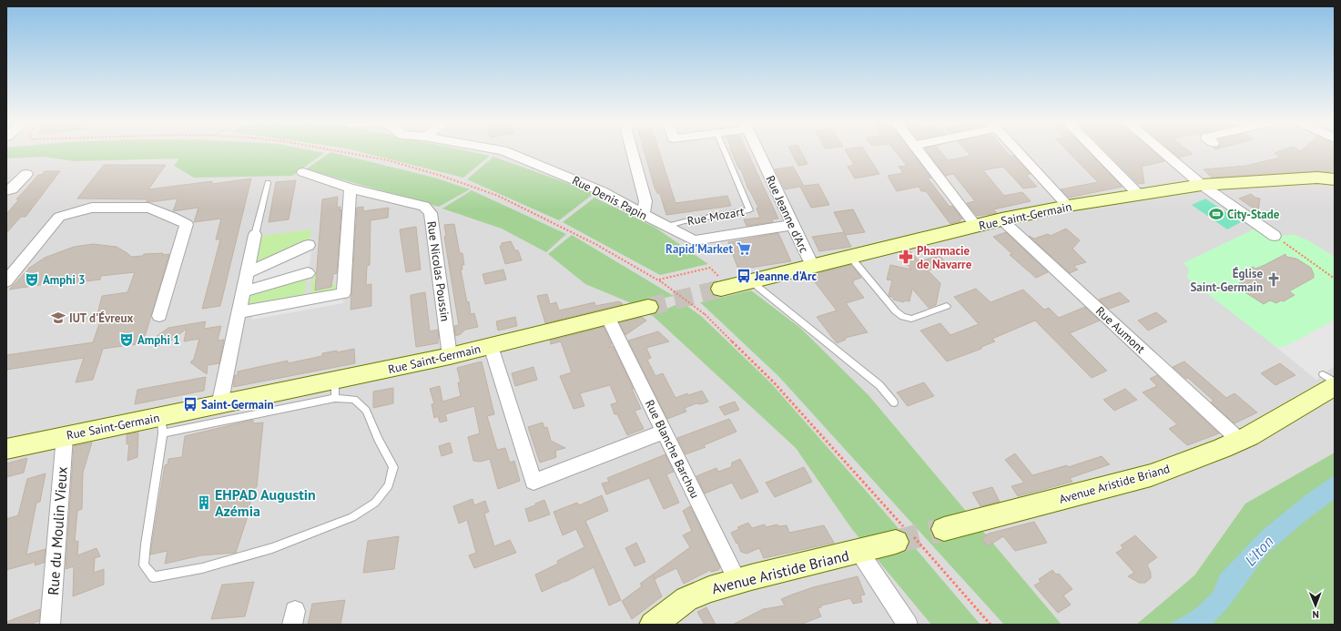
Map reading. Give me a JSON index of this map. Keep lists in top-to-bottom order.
{
  "streets": {
    "street": [
      "Rue Denis Papin",
      "Rue Jeanne d'Arc",
      "Rue Saint-Germain",
      "Rue Nicolas Poussin",
      "Rue Aumont",
      "Rue Blanche Barchou",
      "Avenue Aristide Briand",
      "Rue du Moulin Vieux"
    ],
    "lane": ["Rue Mozart"]
  },
  "crossings": [
    ["Rue Denis Papin", "Rue Jeanne d'Arc"],
    ["Rue Denis Papin", "Rue Mozart"],
    ["Rue Jeanne d'Arc", "Rue Saint-Germain"],
    ["Rue Saint-Germain", "Rue Nicolas Poussin"],
    ["Rue Saint-Germain", "Rue Aumont"],
    ["Rue Saint-Germain", "Rue Blanche Barchou"],
    ["Rue Saint-Germain", "Rue du Moulin Vieux"],
    ["Rue Aumont", "Avenue Aristide Briand"],
    ["Rue Blanche Barchou", "Avenue Aristide Briand"]
  ],
  "water": ["L'Iton"],
  "places": {
    "sports": ["City-Stade"],
    "supermarket": ["Rapid'Market"],
    "pharmacy": ["Pharmacie de Navarre"],
    "bus stop": ["Jeanne d'Arc", "Saint-Germain"],
    "theatre": ["Amphi 3", "Amphi 1"],
    "church": ["Église Saint-Germain"],
    "school or university": ["IUT d'Évreux"],
    "building": ["EHPAD Augustin Azémia"]
  },
  "north": "bottom"
}
